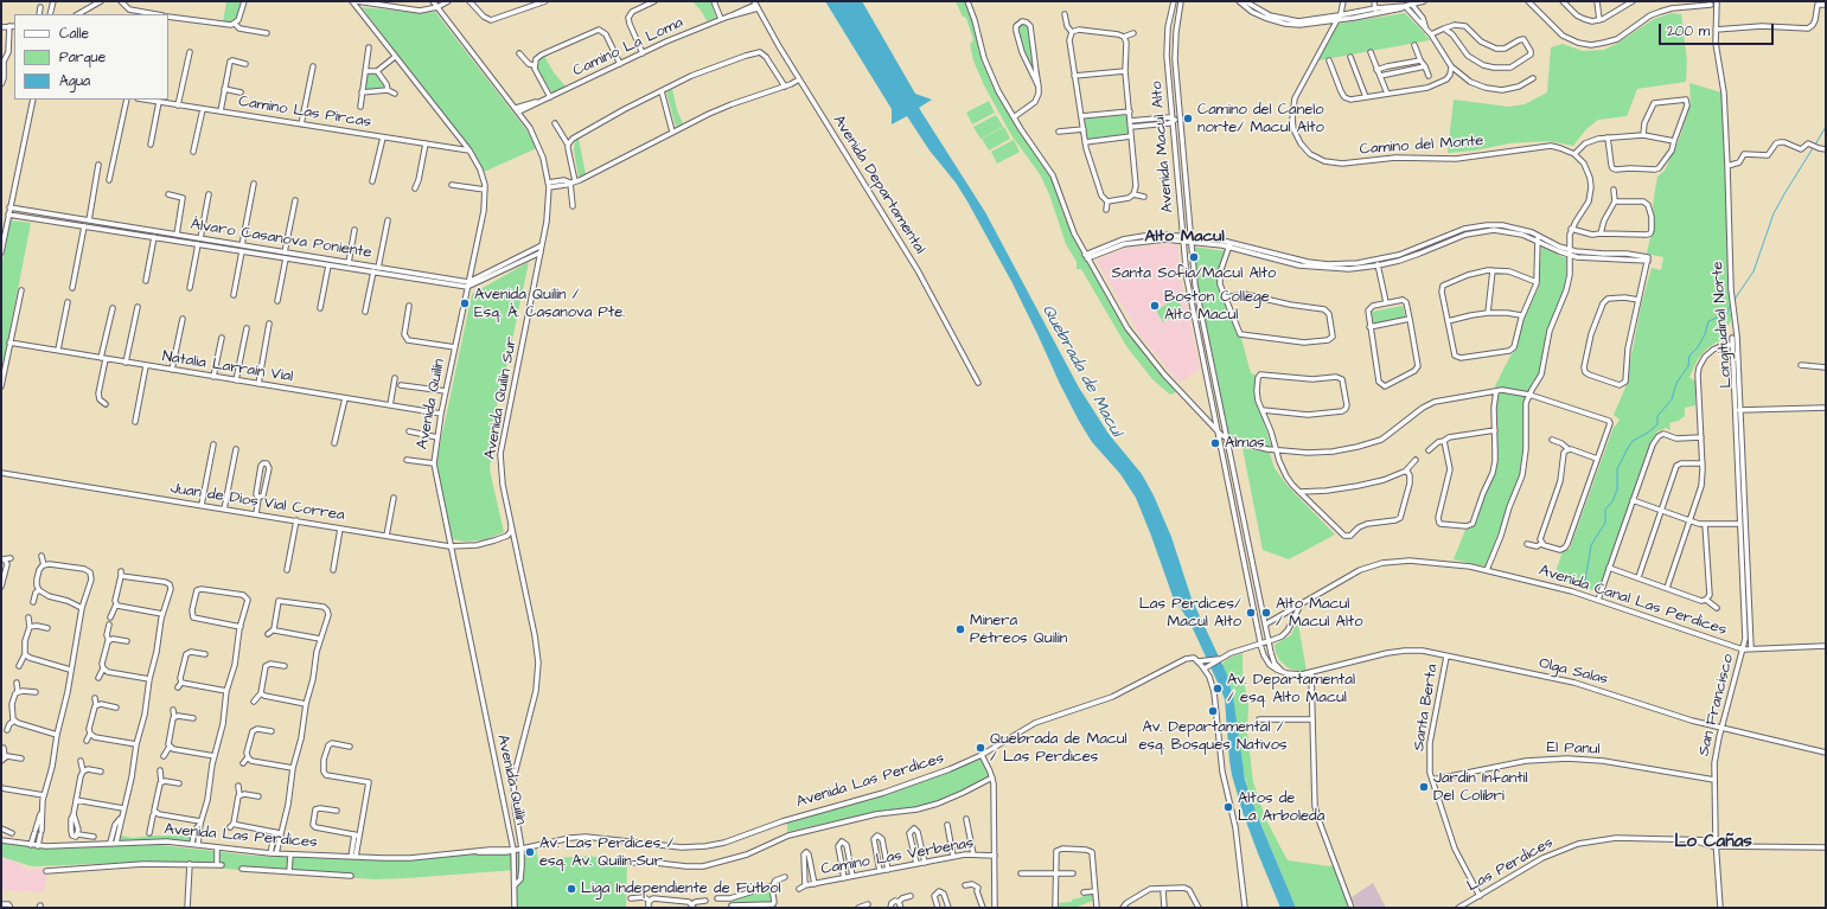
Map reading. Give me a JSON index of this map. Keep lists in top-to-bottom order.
{
  "streets": {
    "street": [
      "Camino La Loma",
      "Camino Las Pircas",
      "Camino del Monte",
      "Avenida Macul Alto",
      "Avenida Departamental",
      "Álvaro Casanova Poniente",
      "Longitudinal Norte",
      "Natalia Larraín Vial",
      "Avenida Quilín Sur",
      "Avenida Quilín",
      "Juan de Dios Vial Correa",
      "Avenida Canal Las Perdices",
      "Olga Salas",
      "San Francisco",
      "Santa Berta",
      "El Panul",
      "Avenida Las Perdices",
      "Camino Las Verbenas",
      "Las Perdices"
    ]
  },
  "crossings": [
    ["Camino La Loma", "Avenida Departamental"],
    ["Camino La Loma", "Avenida Quilín Sur"],
    ["Camino Las Pircas", "Avenida Quilín"],
    ["Avenida Macul Alto", "Avenida Canal Las Perdices"],
    ["Álvaro Casanova Poniente", "Avenida Quilín"],
    ["Longitudinal Norte", "Avenida Canal Las Perdices"],
    ["Longitudinal Norte", "San Francisco"],
    ["Natalia Larraín Vial", "Avenida Quilín"],
    ["Avenida Quilín Sur", "Avenida Quilín"],
    ["Avenida Quilín Sur", "Avenida Las Perdices"],
    ["Avenida Quilín", "Juan de Dios Vial Correa"],
    ["Avenida Quilín", "Avenida Las Perdices"],
    ["Avenida Canal Las Perdices", "San Francisco"],
    ["Olga Salas", "San Francisco"],
    ["Olga Salas", "Santa Berta"],
    ["San Francisco", "El Panul"],
    ["San Francisco", "Las Perdices"],
    ["Santa Berta", "El Panul"],
    ["Santa Berta", "Las Perdices"]
  ],
  "districts": ["Alto Macul", "Lo Cañas"],
  "water": ["Quebrada de Macul"],
  "places": [
    "Camino del Canelo norte/ Macul Alto",
    "Santa Sofia/Macul Alto",
    "Avenida Quilín / Esq. Á. Casanova Pte.",
    "Boston College Alto Macul",
    "Almas",
    "Las Perdices/ Macul Alto",
    "Alto Macul / Macul Alto",
    "Minera Pétreos Quilín",
    "Av. Departamental / esq. Alto Macul",
    "Av. Departamental / esq. Bosques Nativos",
    "Quebrada de Macul / Las Perdices",
    "Jardín Infantil Del Colibrí",
    "Altos de La Arboleda",
    "Av. Las Perdices / esq. Av. Quilín-Sur",
    "Liga Independiente de Fútbol"
  ],
  "legend": ["Calle", "Parque", "Agua"],
  "scale_bar": "200 m"
}
